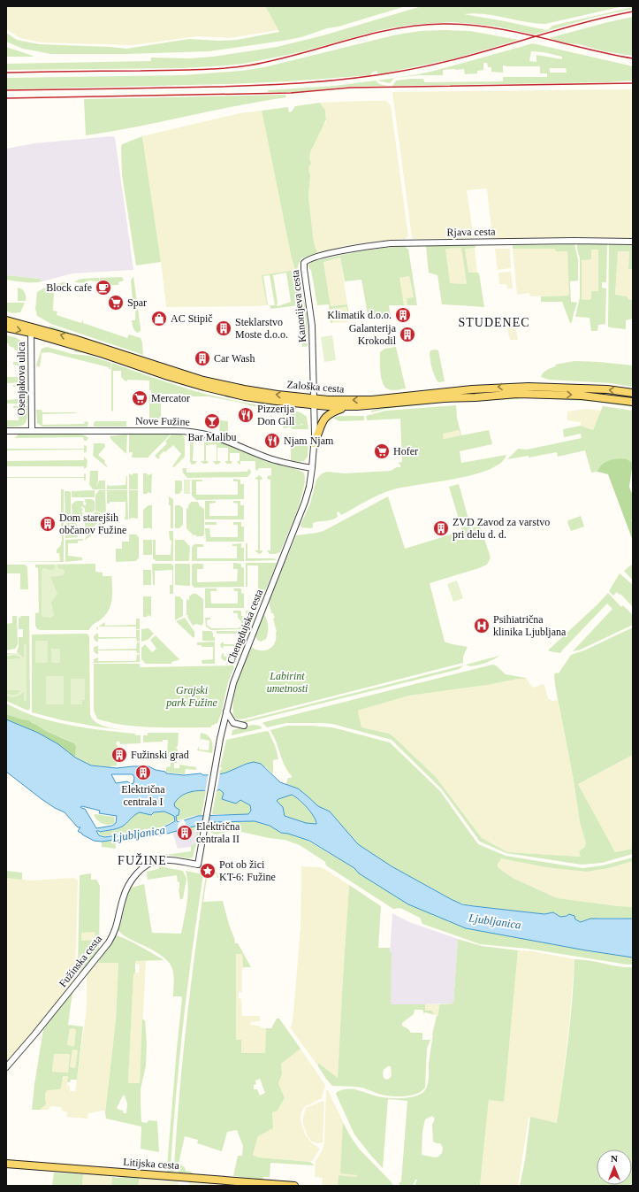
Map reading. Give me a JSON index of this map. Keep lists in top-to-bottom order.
{
  "streets": {
    "main road": ["Zaloška cesta", "Litijska cesta"],
    "street": [
      "Rjava cesta",
      "Kanonijeva cesta",
      "Osenjakova ulica",
      "Nove Fužine",
      "Chengdujska cesta",
      "Fužinska cesta"
    ]
  },
  "crossings": [
    ["Rjava cesta", "Kanonijeva cesta"],
    ["Kanonijeva cesta", "Zaloška cesta"],
    ["Kanonijeva cesta", "Chengdujska cesta"],
    ["Osenjakova ulica", "Zaloška cesta"],
    ["Osenjakova ulica", "Nove Fužine"],
    ["Zaloška cesta", "Chengdujska cesta"],
    ["Nove Fužine", "Chengdujska cesta"],
    ["Chengdujska cesta", "Fužinska cesta"]
  ],
  "districts": ["STUDENEC", "FUŽINE"],
  "water": ["Ljubljanica"],
  "parks": ["Labirint umetnosti", "Grajski park Fužine"],
  "places": {
    "cafe": ["Block cafe"],
    "supermarket": ["Spar", "Mercator", "Hofer"],
    "building": [
      "Klimatik d.o.o.",
      "Steklarstvo Moste d.o.o.",
      "Galanterija Krokodil",
      "Car Wash",
      "Dom starejših občanov Fužine",
      "ZVD Zavod za varstvo pri delu d. d.",
      "Fužinski grad",
      "Električna centrala I",
      "Električna centrala II"
    ],
    "shop": ["AC Stipič"],
    "restaurant": ["Pizzerija Don Gill", "Njam Njam"],
    "bar": ["Bar Malibu"],
    "hospital": ["Psihiatrična klinika Ljubljana"],
    "place": ["Pot ob žici KT-6: Fužine"]
  },
  "north": "top"
}
